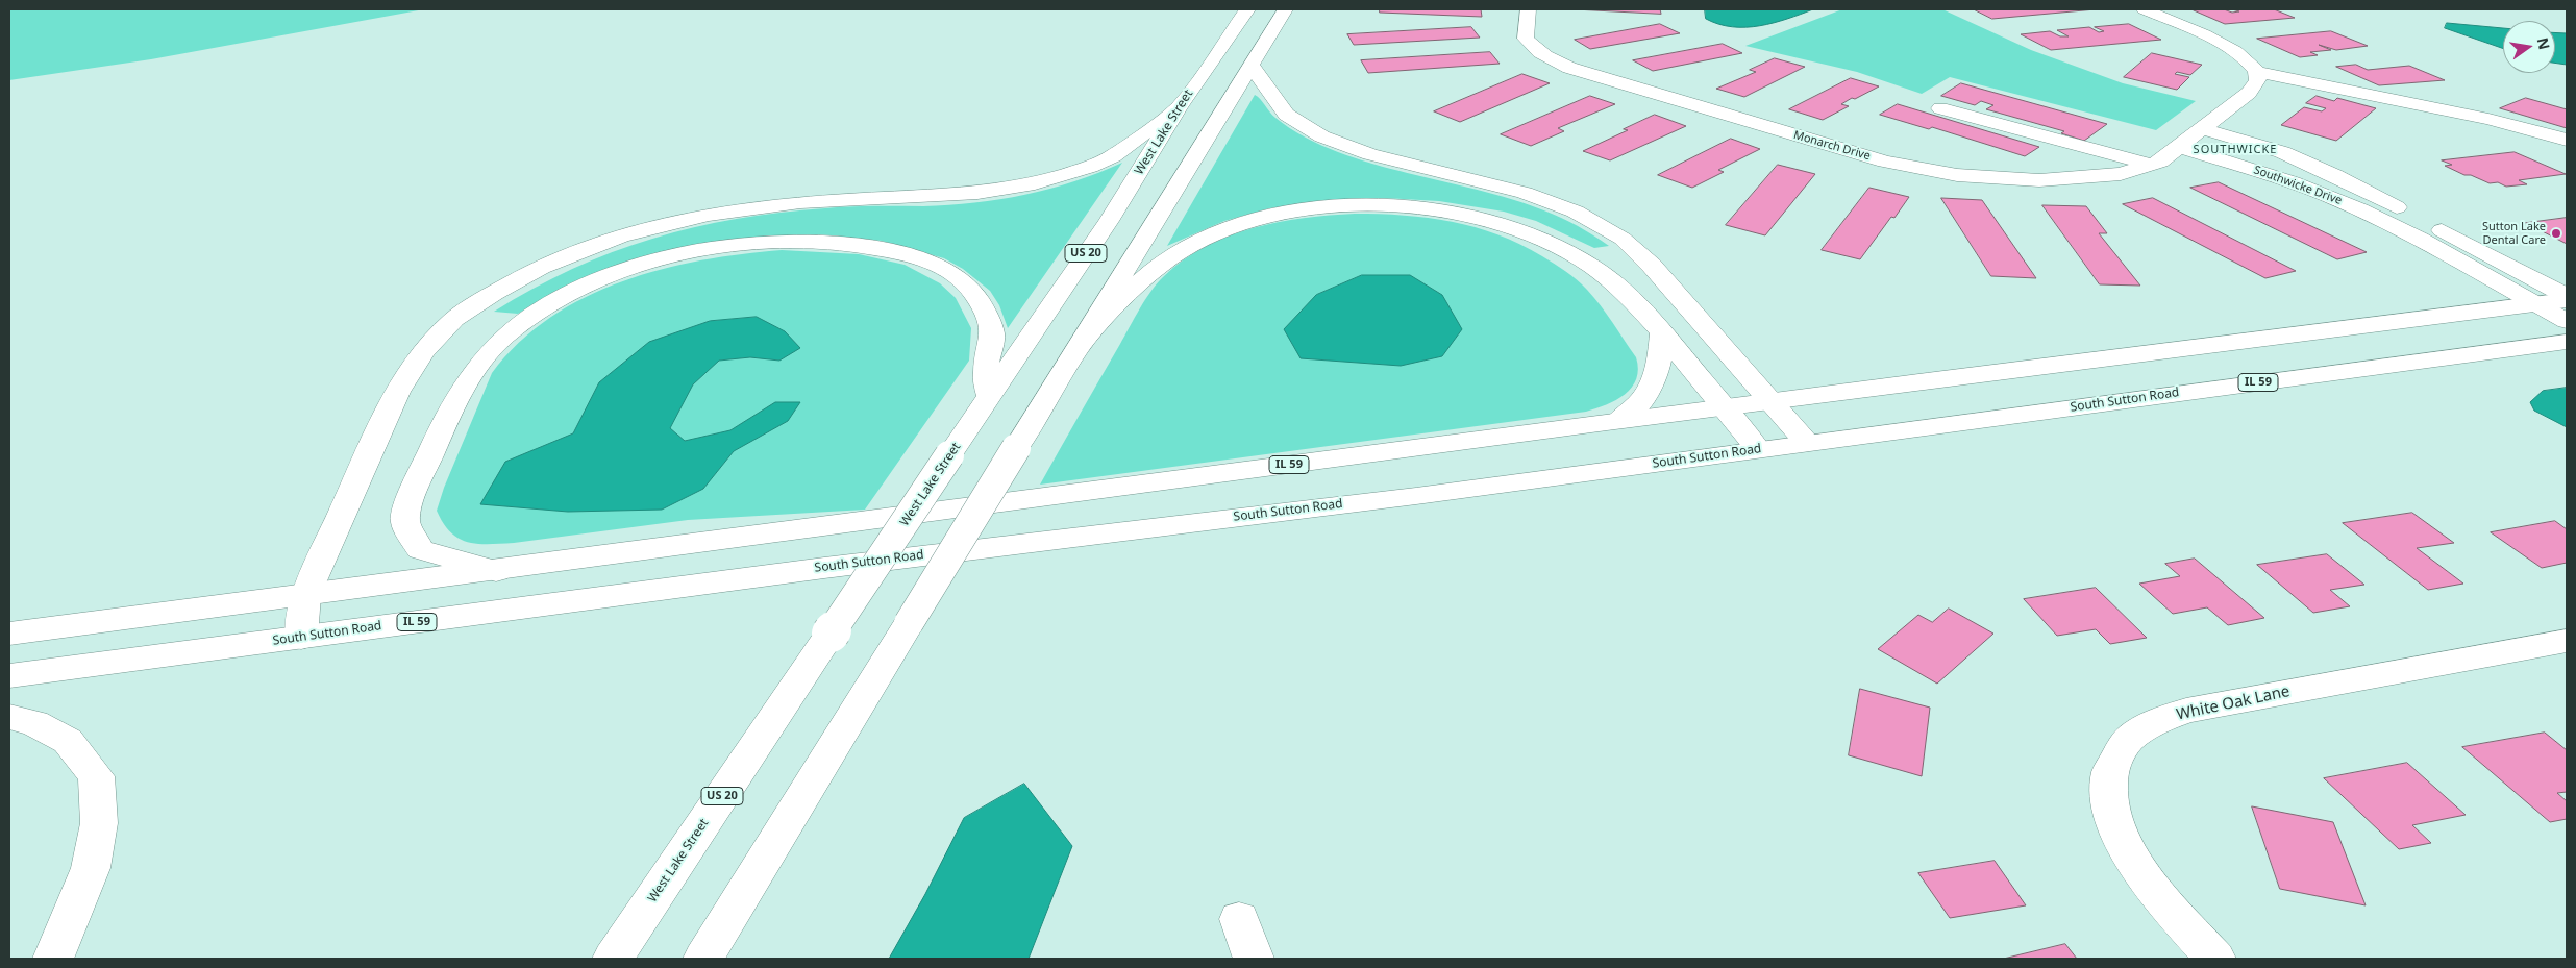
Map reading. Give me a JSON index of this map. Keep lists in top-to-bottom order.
{
  "streets": {
    "main road": [
      "West Lake Street",
      "Monarch Drive",
      "Southwicke Drive",
      "US 20",
      "IL 59",
      "South Sutton Road",
      "White Oak Lane"
    ]
  },
  "crossings": [
    ["Monarch Drive", "Southwicke Drive"],
    ["Southwicke Drive", "IL 59"]
  ],
  "districts": ["SOUTHWICKE"],
  "places": ["Sutton Lake Dental Care"],
  "north": "right"
}
